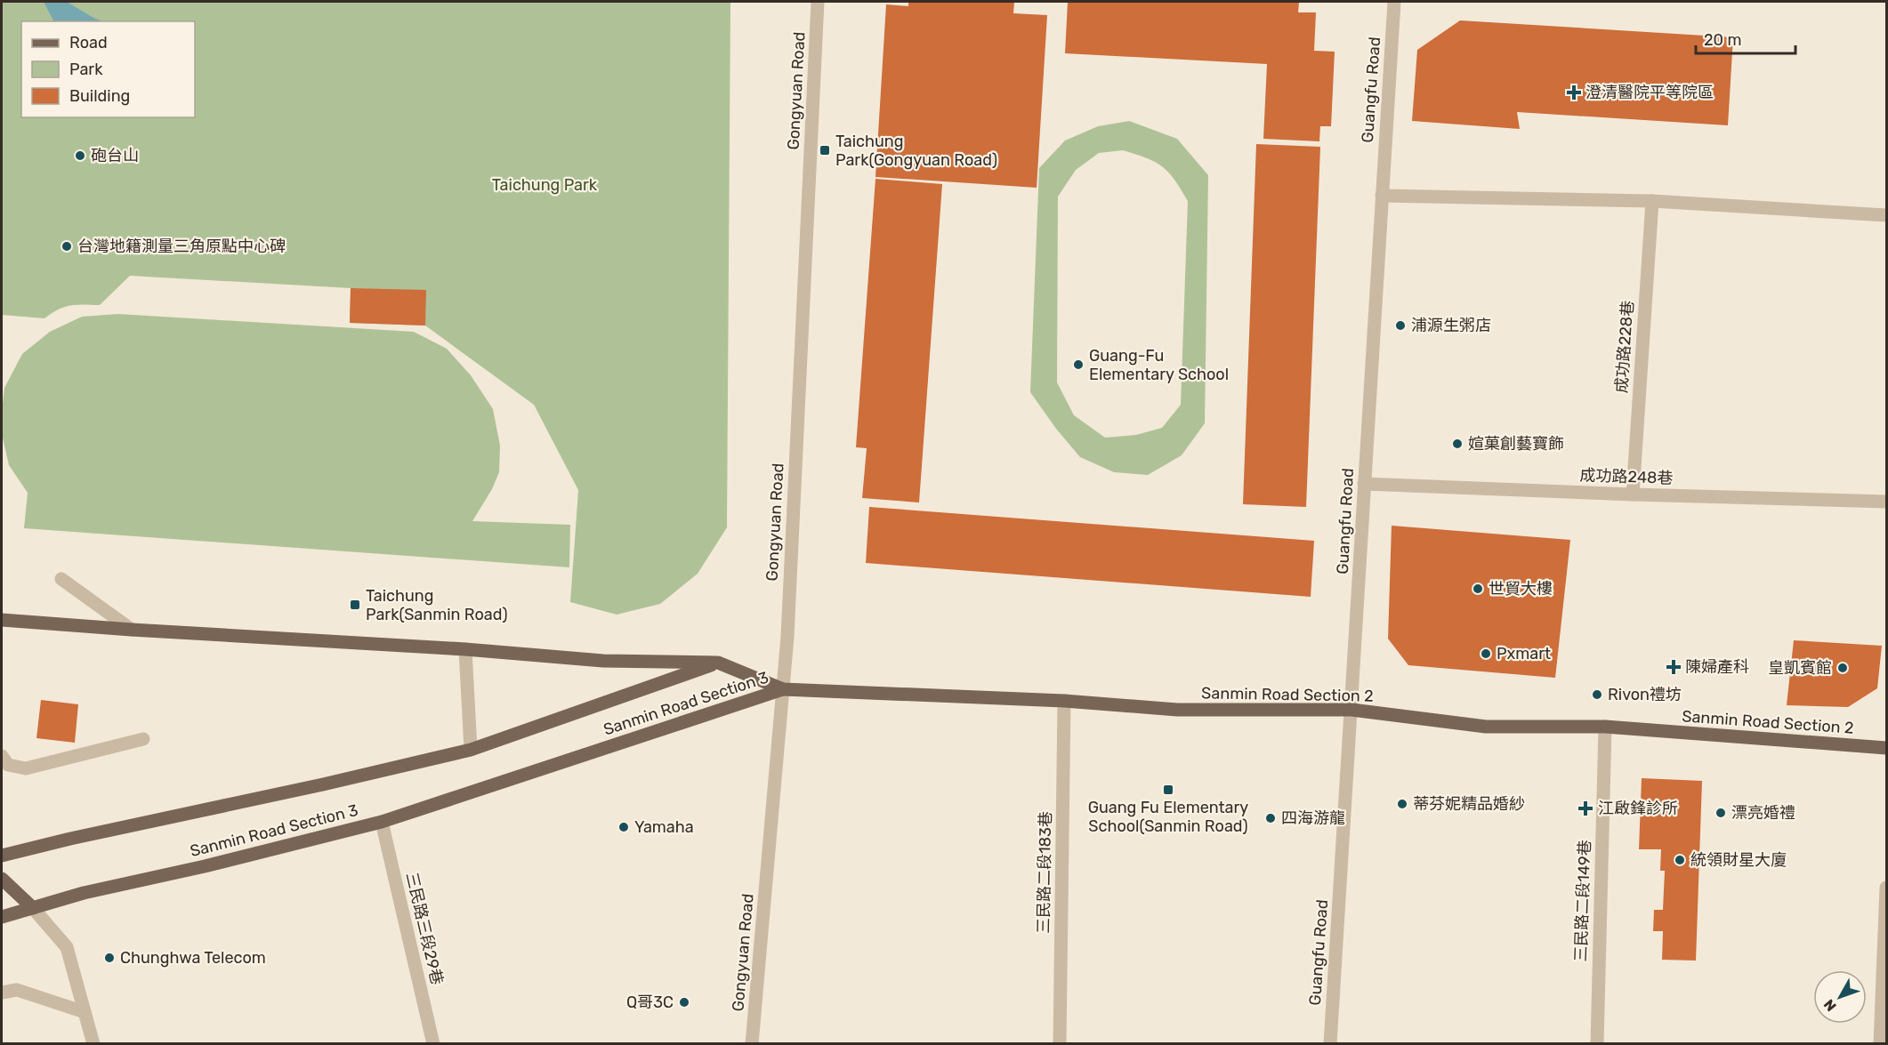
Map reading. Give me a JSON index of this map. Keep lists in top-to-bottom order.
{
  "streets": {
    "main road": ["Sanmin Road Section 2", "Sanmin Road Section 3"],
    "street": [
      "Guangfu Road",
      "Gongyuan Road",
      "成功路228巷",
      "成功路248巷",
      "三民路二段183巷",
      "三民路二段149巷",
      "三民路三段29巷"
    ]
  },
  "crossings": [
    ["Guangfu Road", "成功路248巷"],
    ["Guangfu Road", "Sanmin Road Section 2"],
    ["Gongyuan Road", "Sanmin Road Section 2"],
    ["Gongyuan Road", "Sanmin Road Section 3"],
    ["成功路228巷", "成功路248巷"],
    ["Sanmin Road Section 2", "Sanmin Road Section 3"],
    ["Sanmin Road Section 2", "三民路二段183巷"],
    ["Sanmin Road Section 2", "三民路二段149巷"],
    ["Sanmin Road Section 3", "三民路三段29巷"]
  ],
  "parks": ["Taichung Park"],
  "places": {
    "health": ["澄清醫院平等院區", "陳婦產科", "江啟鋒診所"],
    "transit": ["Taichung Park(Gongyuan Road)", "Taichung Park(Sanmin Road)", "Guang Fu Elementary School(Sanmin Road)"],
    "other": [
      "砲台山",
      "台灣地籍測量三角原點中心碑",
      "浦源生粥店",
      "Guang-Fu Elementary School",
      "媗菓創藝寶飾",
      "世貿大樓",
      "Pxmart",
      "皇凱賓館",
      "Rivon禮坊",
      "蒂芬妮精品婚紗",
      "漂亮婚禮",
      "四海游龍",
      "Yamaha",
      "統領財星大廈",
      "Chunghwa Telecom",
      "Q哥3C"
    ]
  },
  "legend": ["Road", "Park", "Building"],
  "scale_bar": "20 m",
  "north": "bottom left"
}
